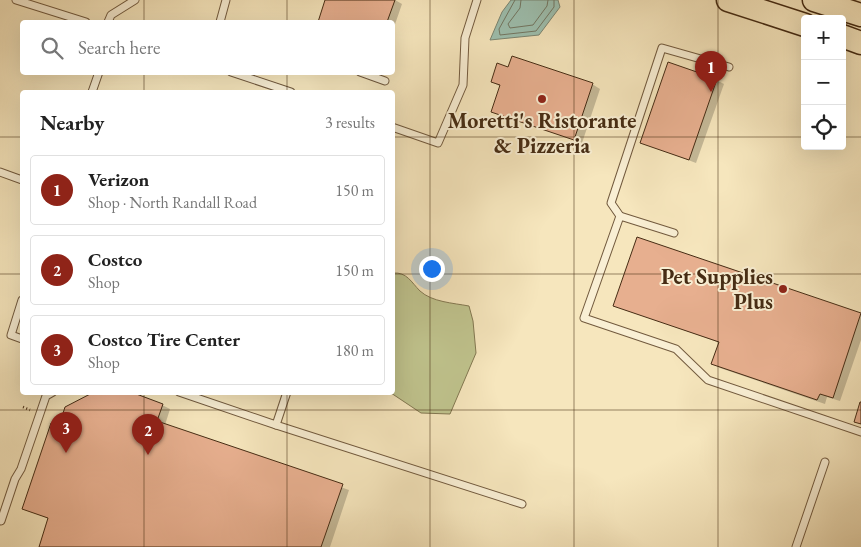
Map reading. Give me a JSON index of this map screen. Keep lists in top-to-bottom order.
{
  "places": ["Moretti's Ristorante & Pizzeria", "Pet Supplies Plus"],
  "page": {
    "map_buttons": ["+", "−"],
    "search": "Search here",
    "pins": ["1", "3", "2"],
    "heading": ["Nearby", "3 results"],
    "list": [
      {
        "mark": "1",
        "name": "Verizon",
        "note": "Shop · North Randall Road",
        "value": "150 m"
      },
      {
        "mark": "2",
        "name": "Costco",
        "note": "Shop",
        "value": "150 m"
      },
      {
        "mark": "3",
        "name": "Costco Tire Center",
        "note": "Shop",
        "value": "180 m"
      }
    ]
  }
}
